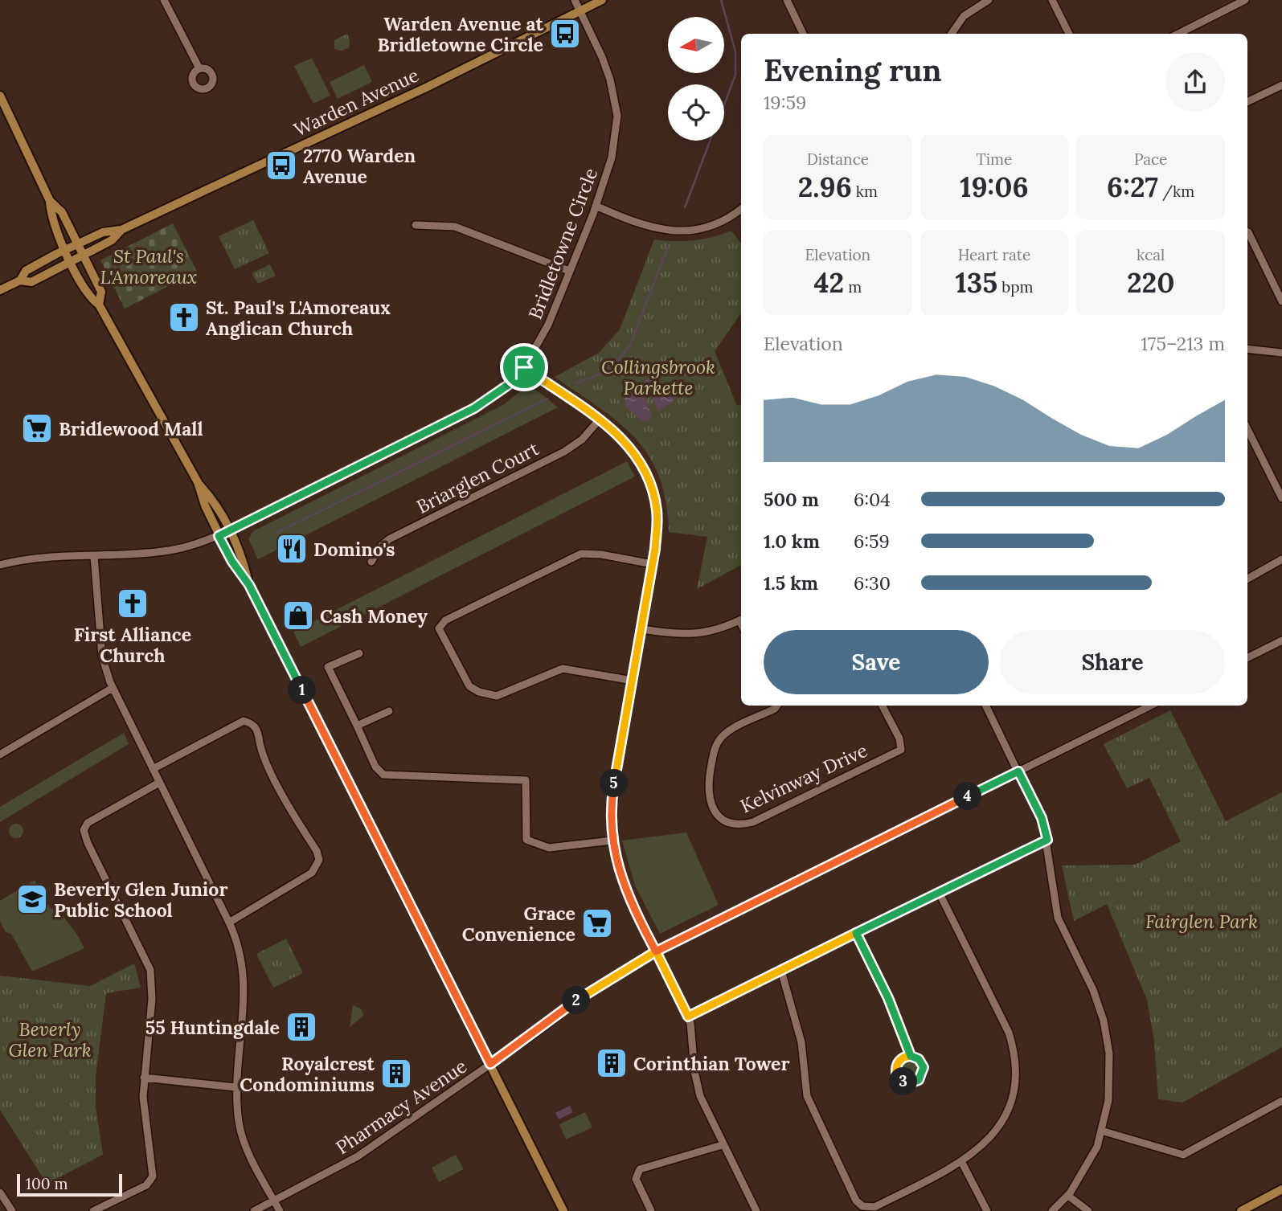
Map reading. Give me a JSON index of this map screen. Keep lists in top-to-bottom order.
{
  "streets": {
    "main road": ["Warden Avenue"],
    "street": [
      "Bridletowne Circle",
      "Briarglen Court",
      "Kelvinway Drive",
      "Pharmacy Avenue"
    ]
  },
  "crossings": [
    ["Warden Avenue", "Bridletowne Circle"]
  ],
  "parks": [
    "St Paul's L'Amoreaux",
    "Collingsbrook Parkette",
    "Fairglen Park",
    "Beverly Glen Park"
  ],
  "places": {
    "bus stop": ["Warden Avenue at Bridletowne Circle", "2770 Warden Avenue"],
    "church": ["St. Paul's L'Amoreaux Anglican Church", "First Alliance Church"],
    "supermarket": ["Bridlewood Mall", "Grace Convenience"],
    "restaurant": ["Domino's"],
    "shop": ["Cash Money"],
    "school or university": ["Beverly Glen Junior Public School"],
    "building": ["55 Huntingdale", "Corinthian Tower", "Royalcrest Condominiums"]
  },
  "scale_bar": "100 m",
  "north": "left",
  "page": {
    "heading": ["Evening run", "19:59"],
    "stats": [
      ["Distance", "2.96 km"],
      ["Time", "19:06"],
      ["Pace", "6:27 /km"],
      ["Elevation", "42 m"],
      ["Heart rate", "135 bpm"],
      ["kcal", "220"]
    ],
    "chart": ["Elevation", "175–213 m"],
    "list": [
      {
        "name": "500 m",
        "note": "6:04"
      },
      {
        "name": "1.0 km",
        "note": "6:59"
      },
      {
        "name": "1.5 km",
        "note": "6:30"
      }
    ],
    "buttons": ["Save", "Share"],
    "pins": [
      "1",
      "5",
      "4",
      "2",
      "3"
    ],
    "scale": "100 m"
  }
}
